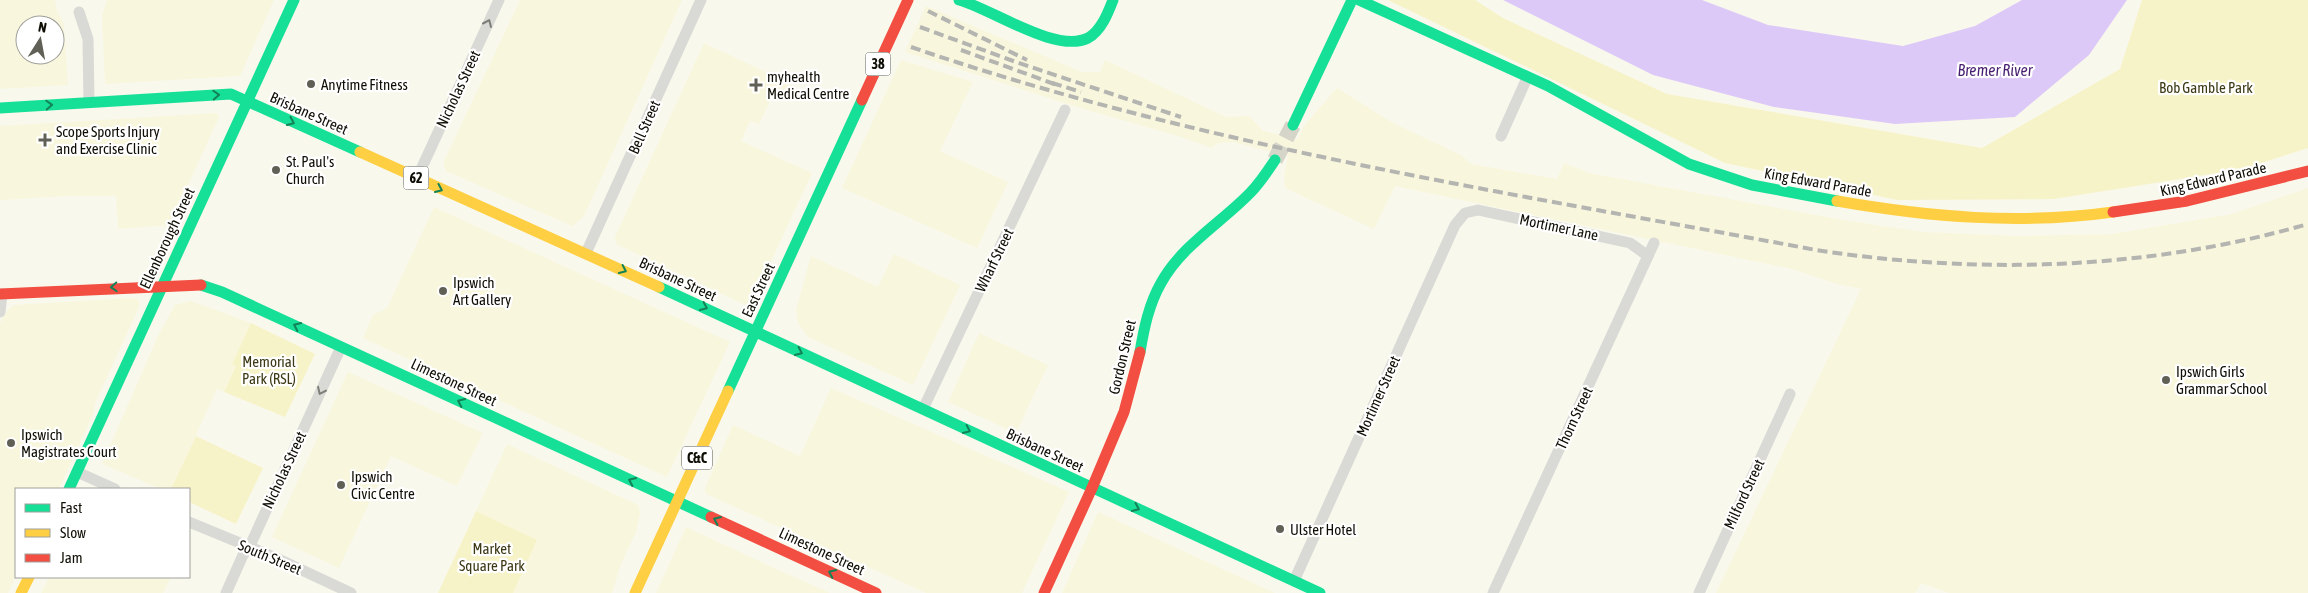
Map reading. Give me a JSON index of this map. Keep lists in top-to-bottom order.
{
  "streets": {
    "main road": [
      "38",
      "Brisbane Street",
      "62",
      "King Edward Parade",
      "Ellenborough Street",
      "East Street",
      "Gordon Street",
      "Limestone Street",
      "C&C"
    ],
    "street": [
      "Nicholas Street",
      "Bell Street",
      "Mortimer Lane",
      "Wharf Street",
      "Mortimer Street",
      "Thorn Street",
      "Milford Street",
      "South Street"
    ]
  },
  "crossings": [
    ["Nicholas Street", "Brisbane Street"],
    ["Nicholas Street", "Limestone Street"],
    ["Nicholas Street", "South Street"],
    ["Brisbane Street", "Bell Street"],
    ["Brisbane Street", "Ellenborough Street"],
    ["Brisbane Street", "Wharf Street"],
    ["Brisbane Street", "East Street"],
    ["Brisbane Street", "Gordon Street"],
    ["Brisbane Street", "Mortimer Street"],
    ["Mortimer Lane", "Mortimer Street"],
    ["Mortimer Lane", "Thorn Street"],
    ["Ellenborough Street", "Limestone Street"],
    ["East Street", "Limestone Street"]
  ],
  "one_way": ["Brisbane Street", "Limestone Street"],
  "water": ["Bremer River"],
  "parks": ["Bob Gamble Park", "Memorial Park (RSL)", "Market Square Park"],
  "places": {
    "other": [
      "Anytime Fitness",
      "St. Paul's Church",
      "Ipswich Art Gallery",
      "Ipswich Girls Grammar School",
      "Ipswich Magistrates Court",
      "Ipswich Civic Centre",
      "Ulster Hotel"
    ],
    "health": ["myhealth Medical Centre", "Scope Sports Injury and Exercise Clinic"]
  },
  "legend": ["Fast", "Slow", "Jam"],
  "north": "top"
}
